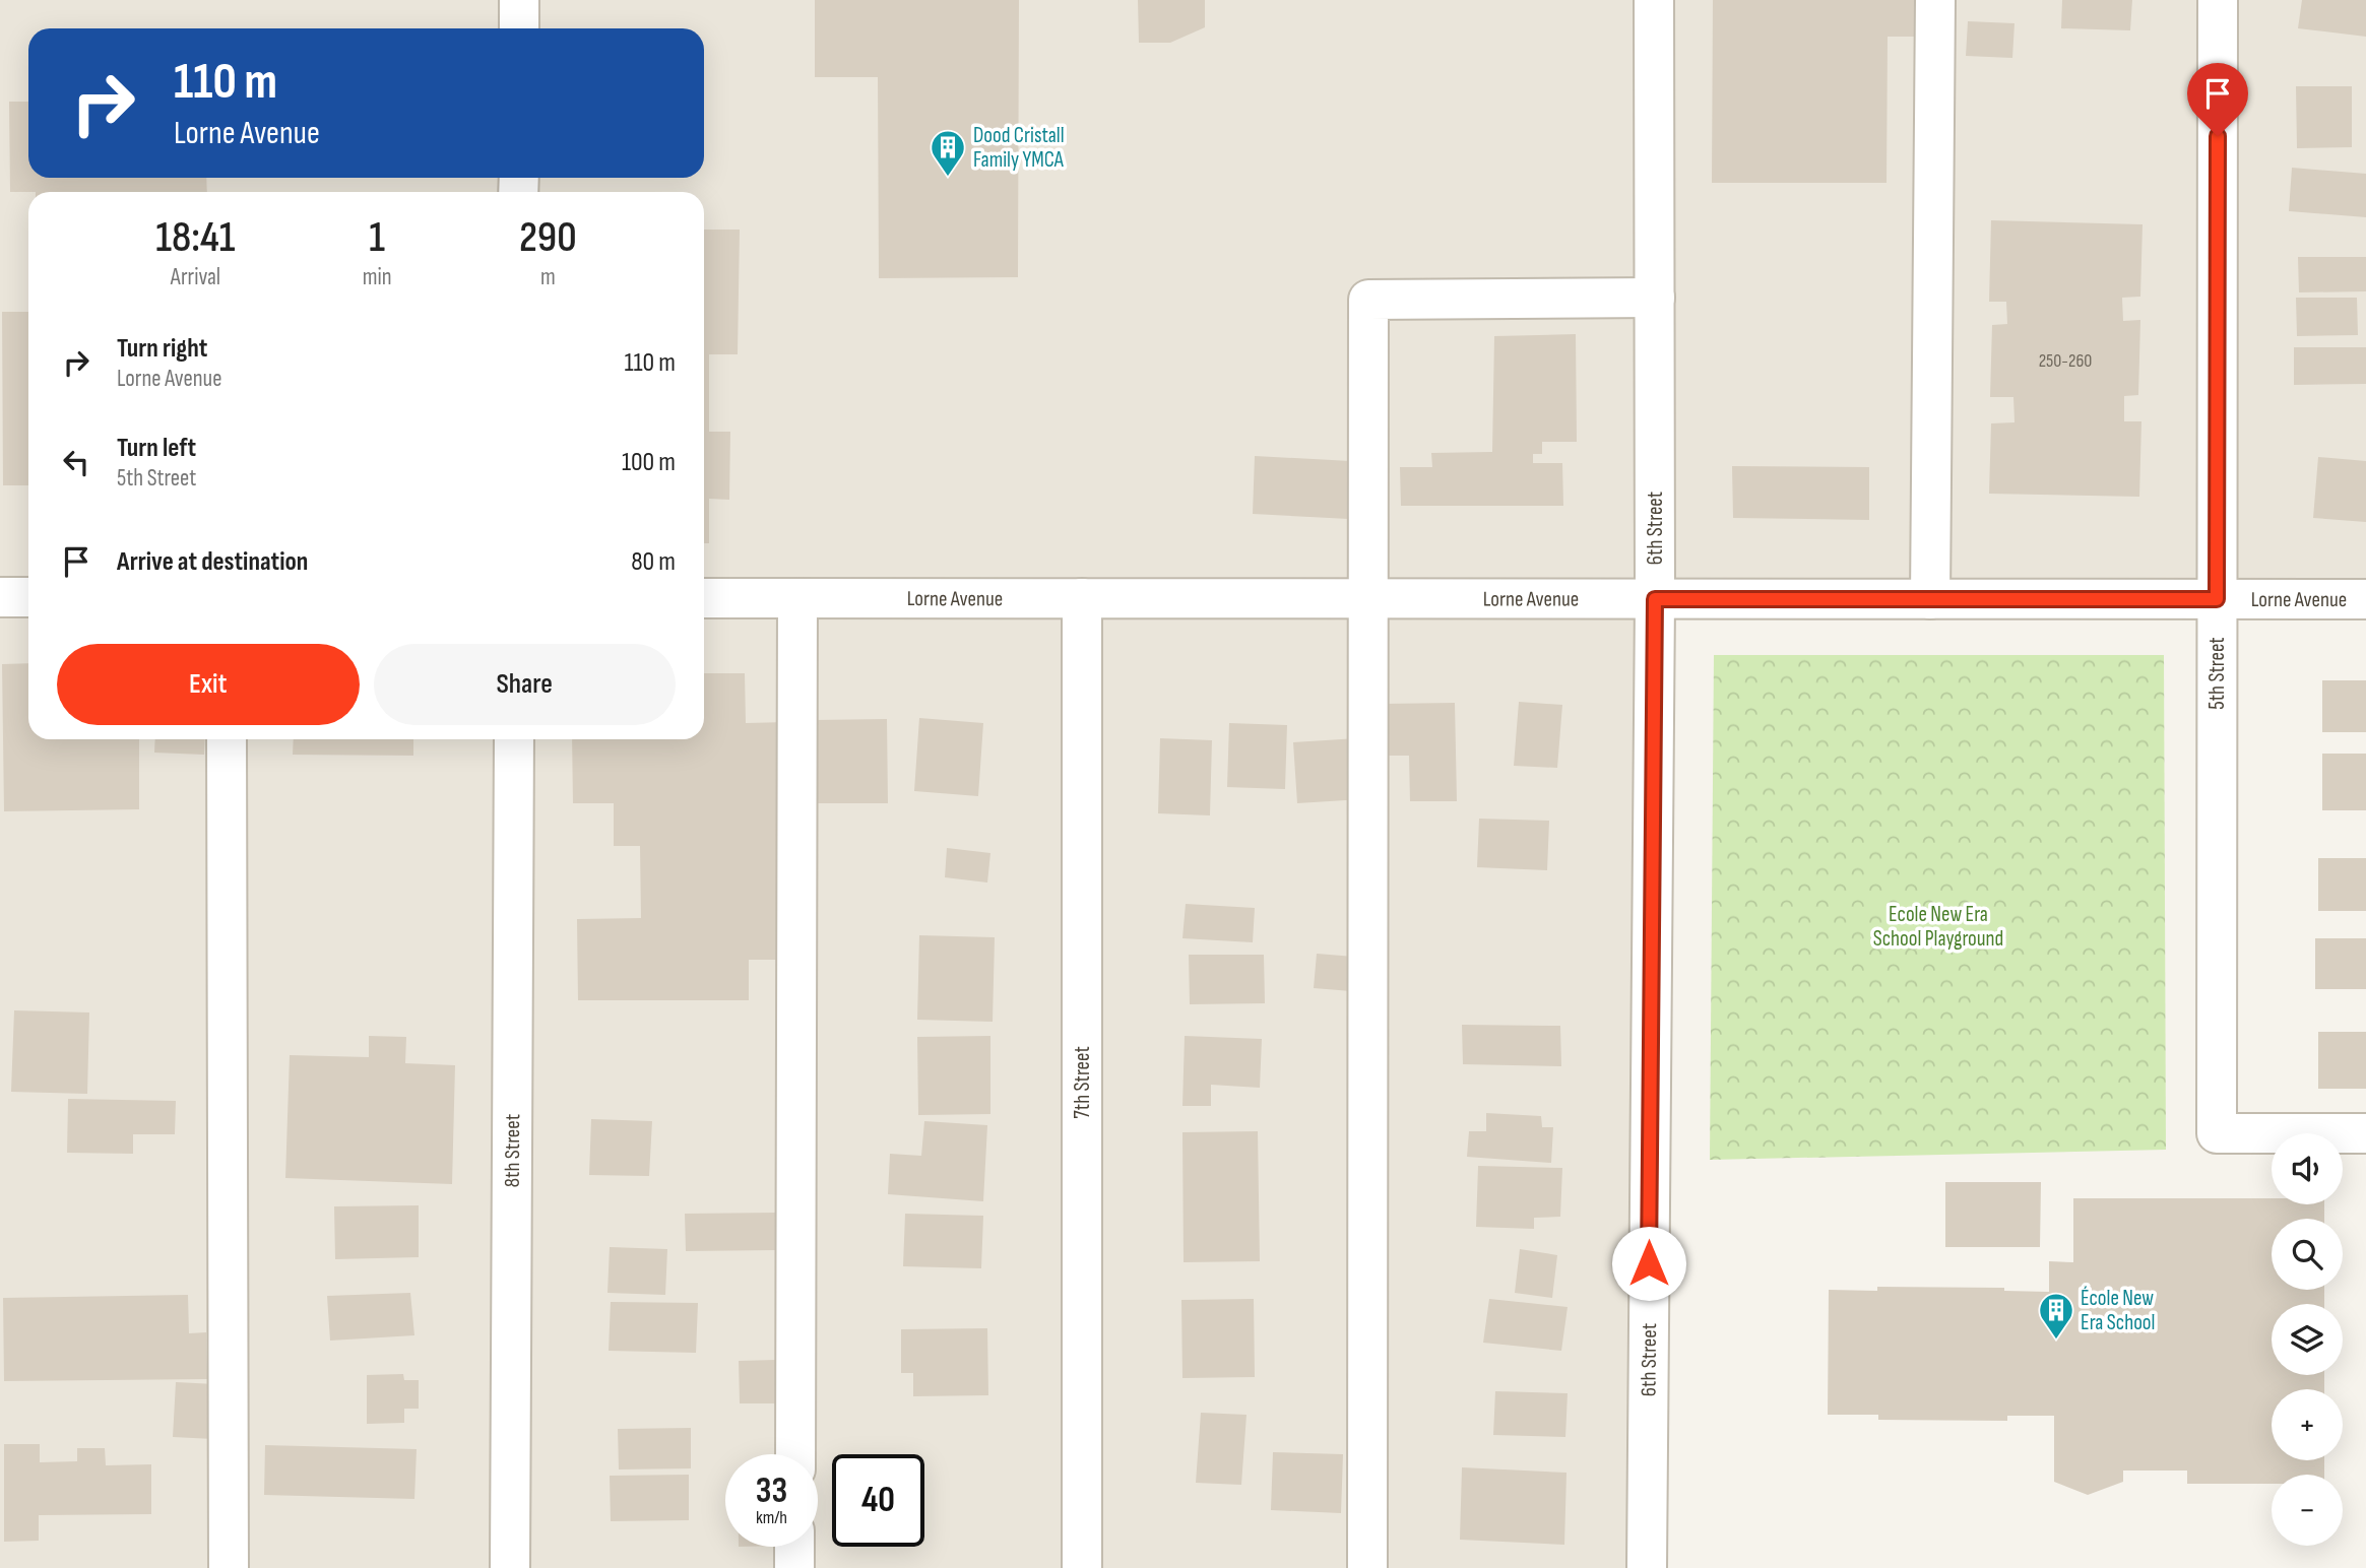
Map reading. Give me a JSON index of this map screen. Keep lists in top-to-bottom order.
{
  "streets": {
    "street": [
      "6th Street",
      "Lorne Avenue",
      "5th Street",
      "7th Street",
      "8th Street"
    ]
  },
  "crossings": [
    ["6th Street", "Lorne Avenue"],
    ["Lorne Avenue", "5th Street"],
    ["Lorne Avenue", "7th Street"]
  ],
  "parks": ["Ecole New Era School Playground"],
  "places": {
    "building": ["Dood Cristall Family YMCA", "École New Era School"]
  },
  "house_numbers": ["250-260"],
  "page": {
    "turn": ["110 m", "Lorne Avenue"],
    "eta": [
      "18:41",
      "Arrival",
      "1",
      "min",
      "290",
      "m"
    ],
    "list": [
      {
        "name": "Turn right",
        "note": "Lorne Avenue",
        "value": "110 m"
      },
      {
        "name": "Turn left",
        "note": "5th Street",
        "value": "100 m"
      },
      {
        "name": "Arrive at destination",
        "value": "80 m"
      }
    ],
    "buttons": ["Exit", "Share"],
    "map_buttons": ["+", "−"],
    "speed": "33 km/h",
    "limit": "40"
  }
}
